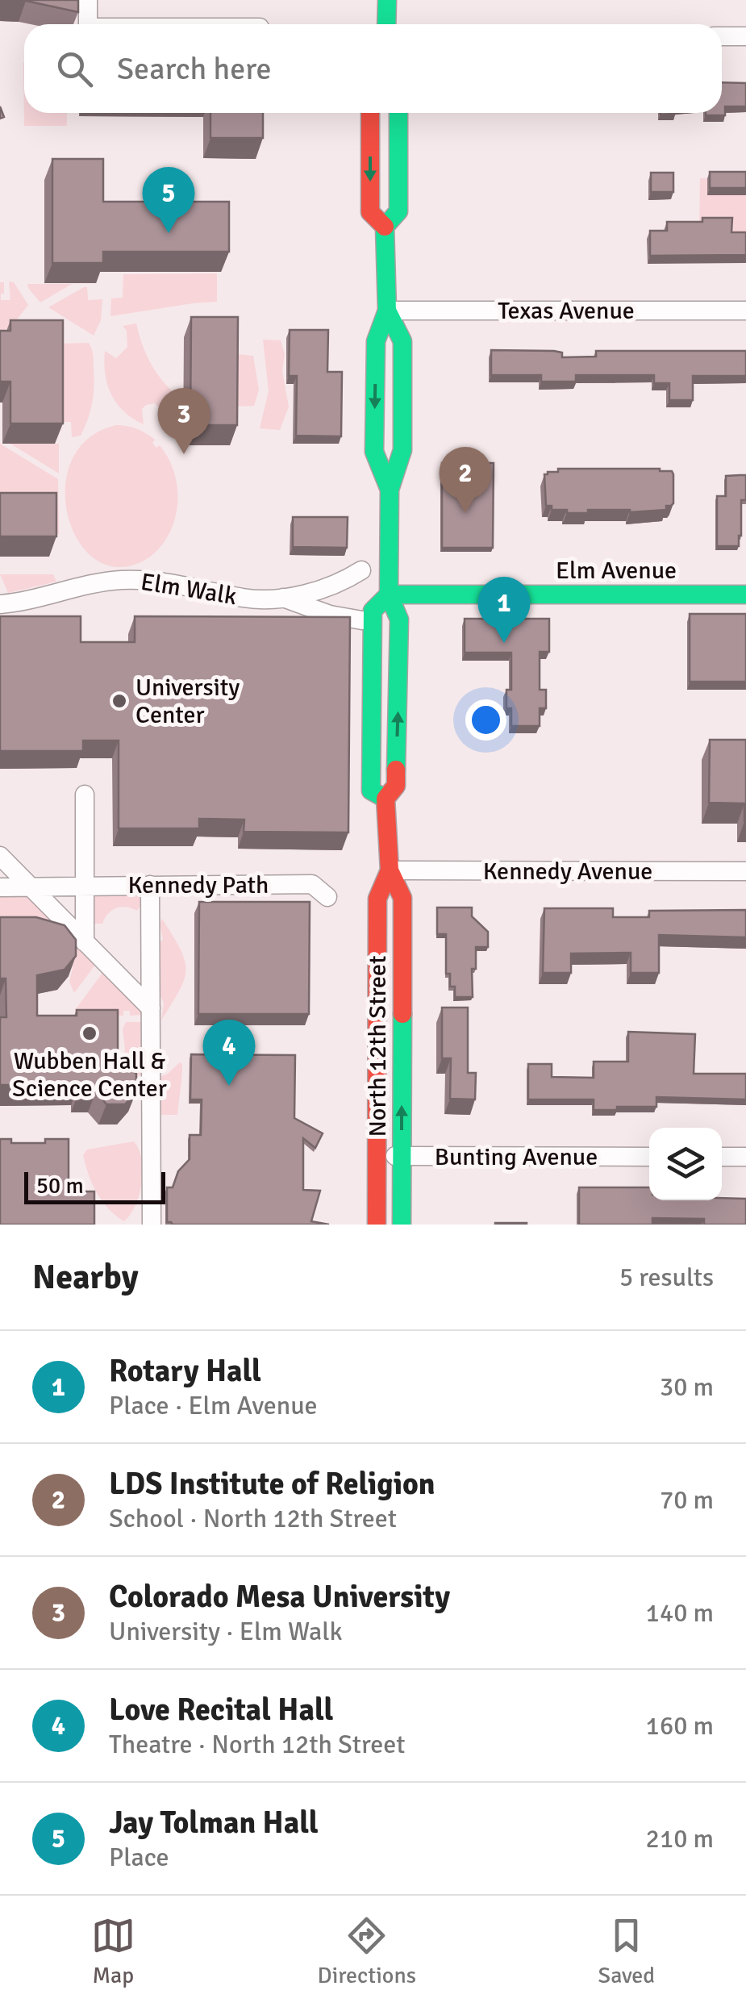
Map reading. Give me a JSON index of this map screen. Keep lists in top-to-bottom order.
{
  "streets": {
    "main road": ["Elm Avenue", "North 12th Street"],
    "street": [
      "Texas Avenue",
      "Elm Walk",
      "Kennedy Avenue",
      "Kennedy Path",
      "Bunting Avenue"
    ]
  },
  "crossings": [
    ["Texas Avenue", "North 12th Street"],
    ["Elm Avenue", "North 12th Street"],
    ["Kennedy Avenue", "North 12th Street"],
    ["North 12th Street", "Bunting Avenue"]
  ],
  "places": ["University Center", "Wubben Hall & Science Center"],
  "scale_bar": "50 m",
  "page": {
    "search": "Search here",
    "pins": [
      "5",
      "3",
      "2",
      "1",
      "4"
    ],
    "scale": "50 m",
    "heading": ["Nearby", "5 results"],
    "list": [
      {
        "mark": "1",
        "name": "Rotary Hall",
        "note": "Place · Elm Avenue",
        "value": "30 m"
      },
      {
        "mark": "2",
        "name": "LDS Institute of Religion",
        "note": "School · North 12th Street",
        "value": "70 m"
      },
      {
        "mark": "3",
        "name": "Colorado Mesa University",
        "note": "University · Elm Walk",
        "value": "140 m"
      },
      {
        "mark": "4",
        "name": "Love Recital Hall",
        "note": "Theatre · North 12th Street",
        "value": "160 m"
      },
      {
        "mark": "5",
        "name": "Jay Tolman Hall",
        "note": "Place",
        "value": "210 m"
      }
    ],
    "nav": ["Map", "Directions", "Saved"]
  }
}
